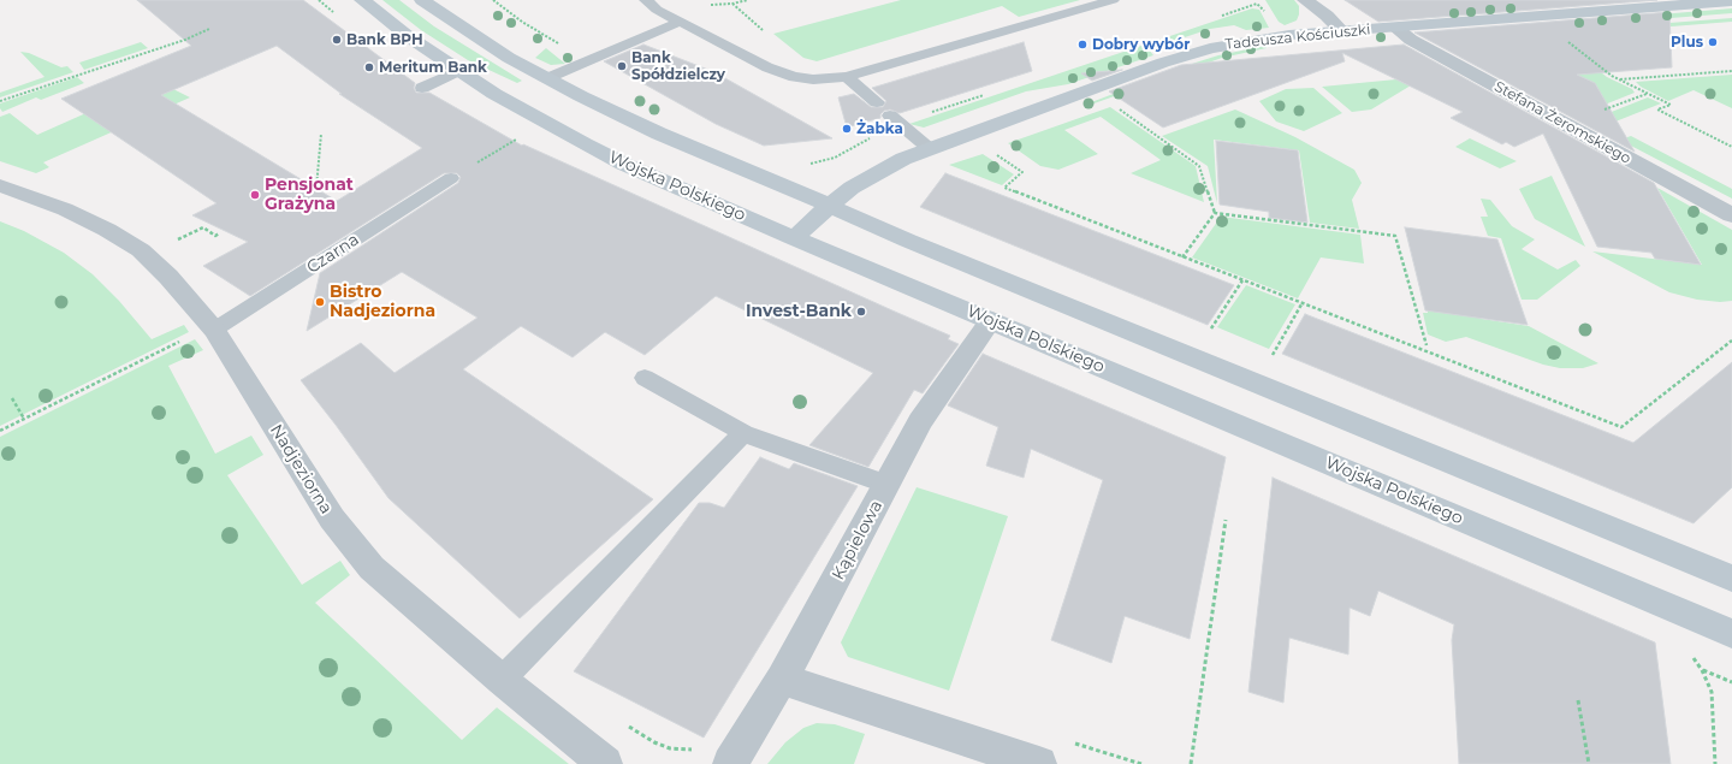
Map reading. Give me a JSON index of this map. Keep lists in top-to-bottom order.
{
  "streets": {
    "street": [
      "Tadeusza Kościuszki",
      "Stefana Żeromskiego",
      "Wojska Polskiego",
      "Nadjeziorna",
      "Kąpielowa"
    ],
    "lane": ["Czarna"]
  },
  "crossings": [
    ["Tadeusza Kościuszki", "Stefana Żeromskiego"],
    ["Tadeusza Kościuszki", "Wojska Polskiego"],
    ["Wojska Polskiego", "Kąpielowa"],
    ["Czarna", "Nadjeziorna"]
  ],
  "places": [
    "Bank BPH",
    "Plus",
    "Dobry wybór",
    "Bank Spółdzielczy",
    "Meritum Bank",
    "Żabka",
    "Pensjonat Grażyna",
    "Bistro Nadjeziorna",
    "Invest-Bank"
  ]
}
